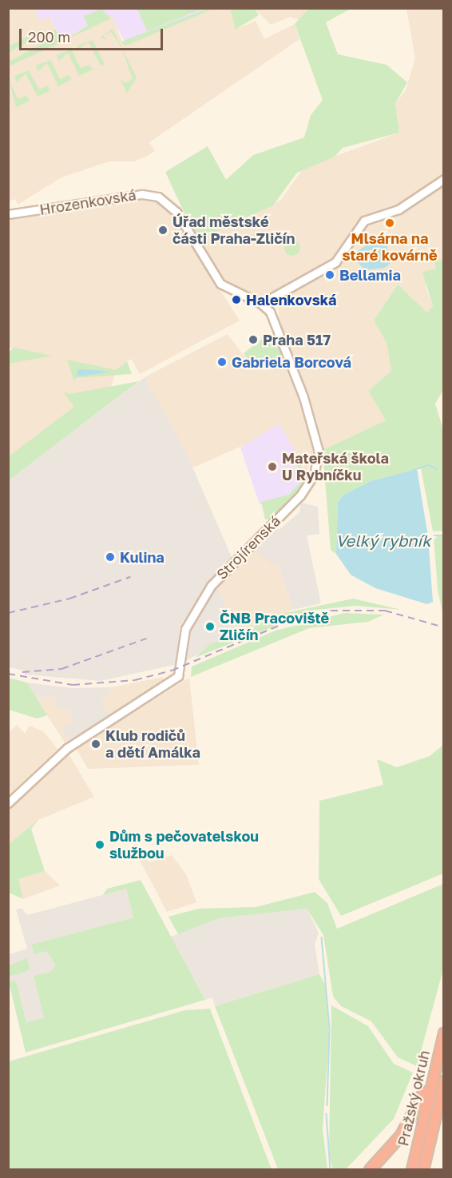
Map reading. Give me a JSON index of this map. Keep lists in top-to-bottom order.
{
  "streets": {
    "highway": ["Pražský okruh"],
    "street": ["Hrozenkovská", "Strojírenská"]
  },
  "crossings": [
    ["Hrozenkovská", "Strojírenská"]
  ],
  "water": ["Velký rybník"],
  "places": [
    "Mlsárna na staré kovárně",
    "Úřad městské části Praha-Zličín",
    "Bellamia",
    "Halenkovská",
    "Praha 517",
    "Gabriela Borcová",
    "Mateřská škola U Rybníčku",
    "Kulina",
    "ČNB Pracoviště Zličín",
    "Klub rodičů a dětí Amálka",
    "Dům s pečovatelskou službou"
  ],
  "scale_bar": "200 m"
}
